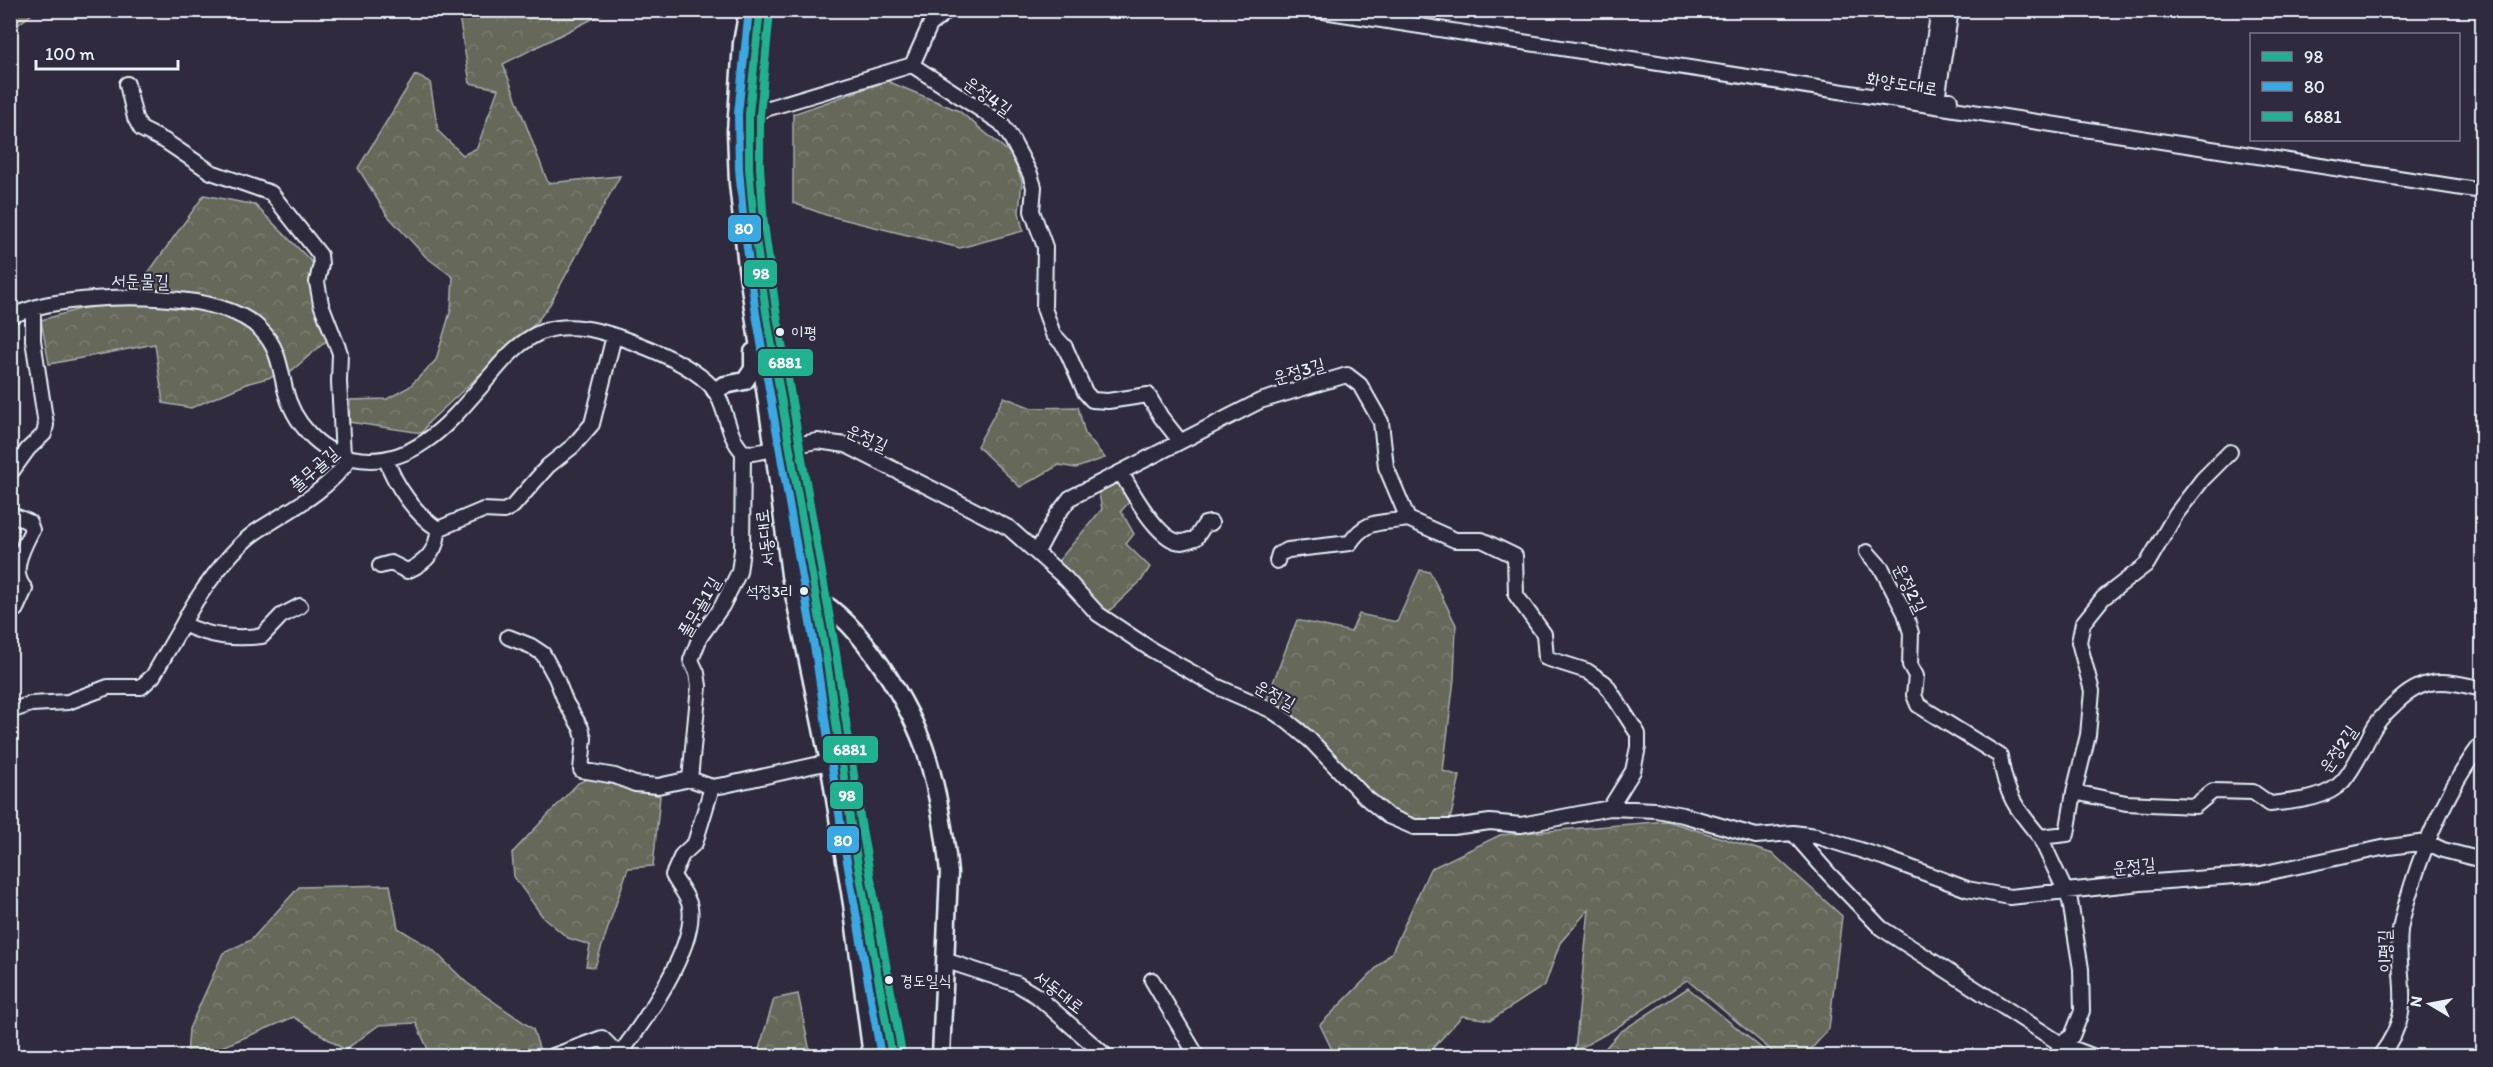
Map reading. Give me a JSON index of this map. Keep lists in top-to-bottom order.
{
  "streets": {
    "main road": ["서동대로"],
    "street": [
      "화양도대로",
      "운정4길",
      "서둔물길",
      "운정3길",
      "운정길",
      "풀무골길",
      "운정2길",
      "풀무골1길",
      "이평길"
    ]
  },
  "crossings": [
    ["운정4길", "운정3길"],
    ["서둔물길", "풀무골길"],
    ["운정3길", "운정길"],
    ["운정길", "서동대로"],
    ["운정길", "운정2길"],
    ["운정길", "이평길"]
  ],
  "places": ["이평", "석정3리", "경도일식"],
  "lines": ["transit line 98", "transit line 80", "transit line 6881"],
  "legend": ["98", "80", "6881"],
  "scale_bar": "100 m",
  "north": "left"
}
